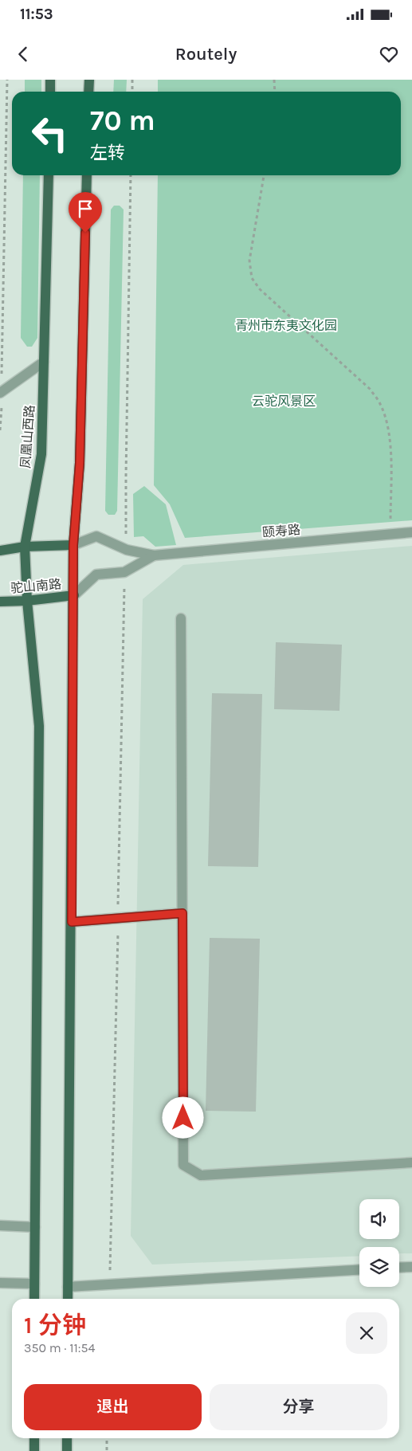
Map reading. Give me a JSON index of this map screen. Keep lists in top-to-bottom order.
{
  "streets": {
    "main road": ["凤凰山西路", "驼山南路"],
    "street": ["颐寿路"]
  },
  "crossings": [
    ["凤凰山西路", "驼山南路"]
  ],
  "parks": ["青州市东夷文化园", "云驼风景区"],
  "page": {
    "status": "11:53",
    "header": "Routely",
    "turn": ["70 m", "左转"],
    "heading": ["1 分钟", "350 m · 11:54"],
    "buttons": ["退出", "分享"]
  }
}
